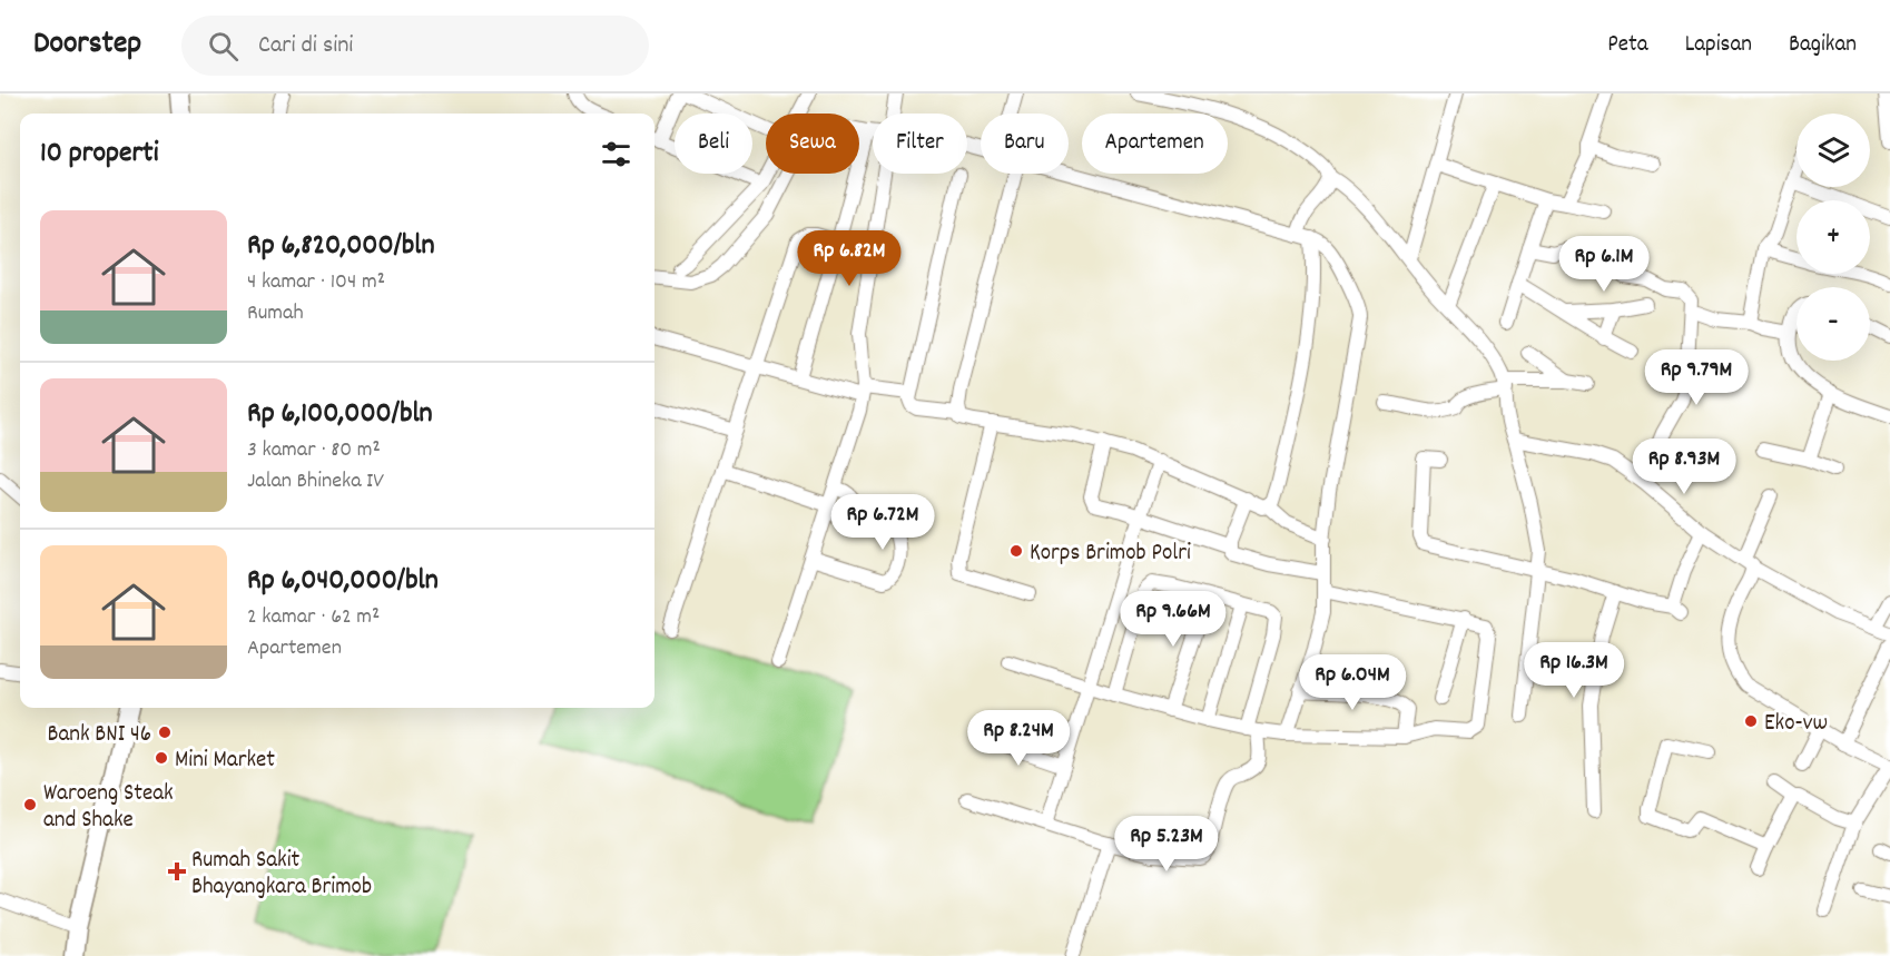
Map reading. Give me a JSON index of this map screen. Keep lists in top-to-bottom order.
{
  "places": {
    "other": [
      "Korps Brimob Polri",
      "Eko-vw",
      "Bank BNI 46",
      "Mini Market",
      "Waroeng Steak and Shake"
    ],
    "health": ["Rumah Sakit Bhayangkara Brimob"]
  },
  "page": {
    "header": "Doorstep",
    "search": "Cari di sini",
    "nav": ["Peta", "Lapisan", "Bagikan"],
    "map_buttons": ["+", "−"],
    "chip": [
      "Beli",
      "Sewa",
      "Filter",
      "Baru",
      "Apartemen"
    ],
    "heading": "10 properti",
    "list": [
      {
        "name": "Rp 6,820,000/bln",
        "note": "4 kamar · 104 m² · Rumah"
      },
      {
        "name": "Rp 6,100,000/bln",
        "note": "3 kamar · 80 m² · Jalan Bhineka IV"
      },
      {
        "name": "Rp 6,040,000/bln",
        "note": "2 kamar · 62 m² · Apartemen"
      }
    ],
    "price": [
      "Rp 6.82M",
      "Rp 6.1M",
      "Rp 9.79M",
      "Rp 8.93M",
      "Rp 6.72M",
      "Rp 9.66M",
      "Rp 16.3M",
      "Rp 6.04M",
      "Rp 8.24M",
      "Rp 5.23M"
    ]
  }
}
